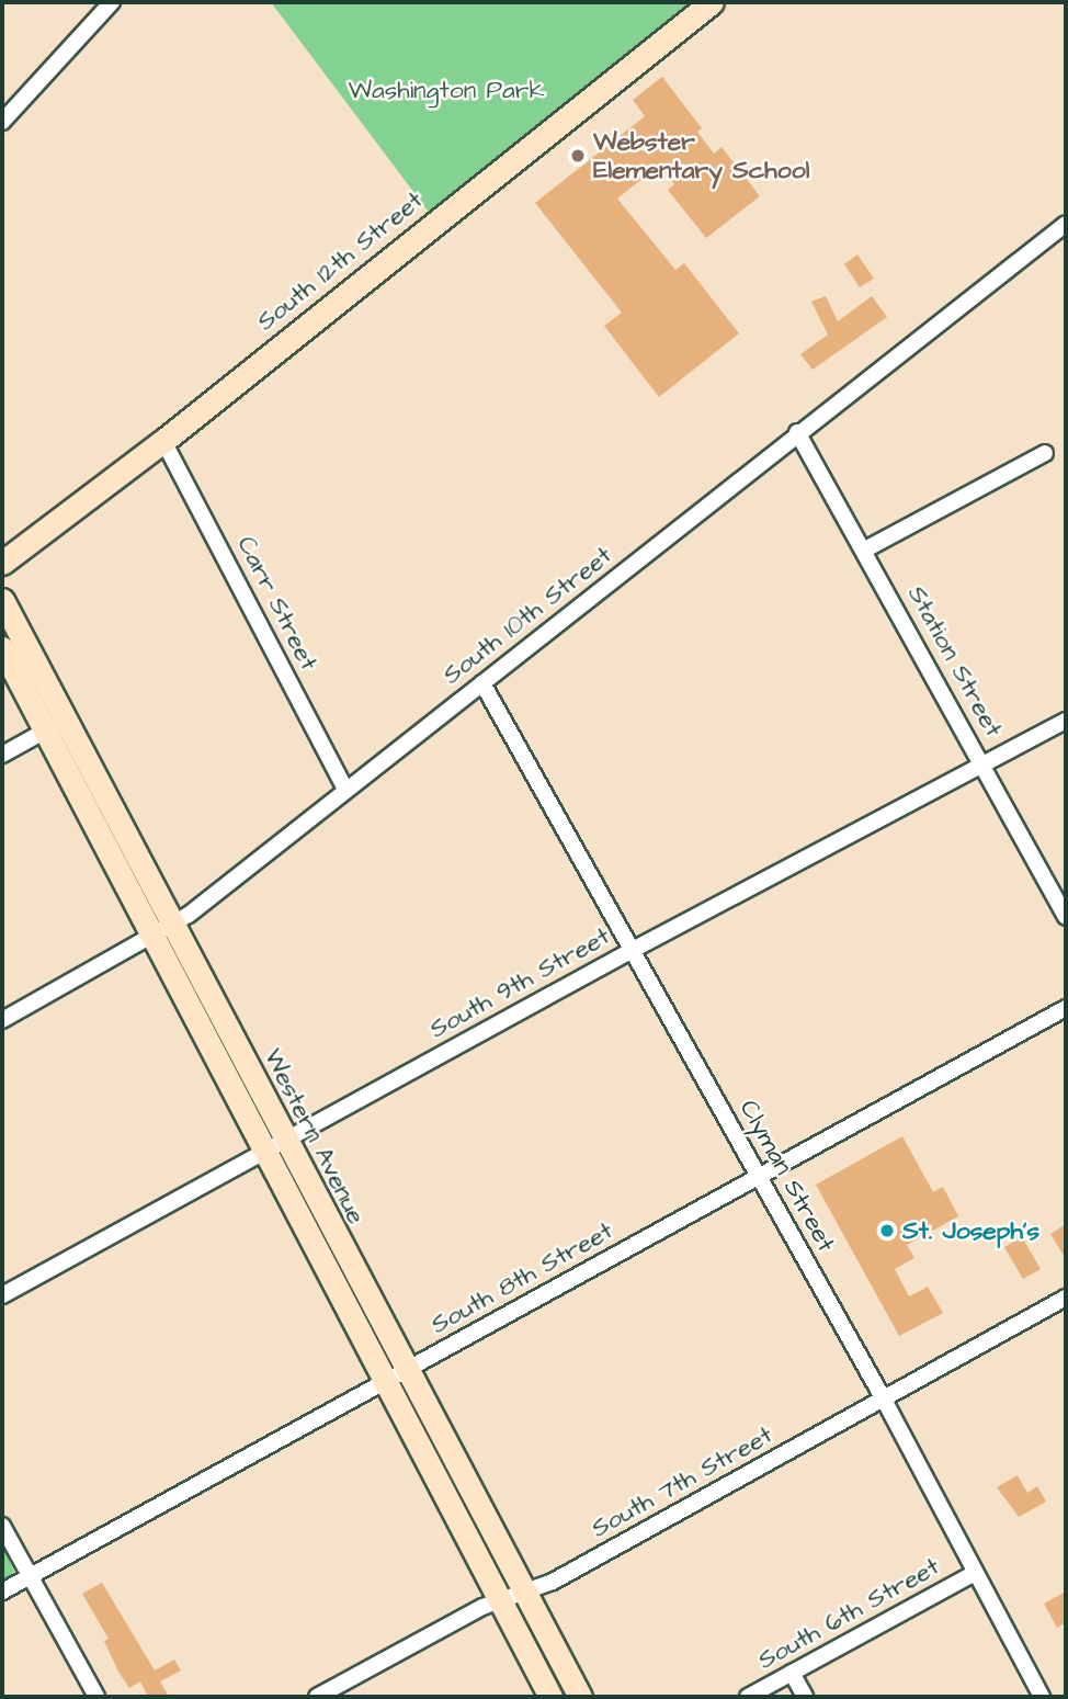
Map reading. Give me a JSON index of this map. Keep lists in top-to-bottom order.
{
  "streets": {
    "street": [
      "South 12th Street",
      "Carr Street",
      "South 10th Street",
      "Station Street",
      "South 9th Street",
      "Western Avenue",
      "Clyman Street",
      "South 8th Street",
      "South 7th Street",
      "South 6th Street"
    ]
  },
  "crossings": [
    ["South 12th Street", "Carr Street"],
    ["Carr Street", "South 10th Street"],
    ["South 10th Street", "Station Street"],
    ["South 10th Street", "Western Avenue"],
    ["South 10th Street", "Clyman Street"],
    ["Station Street", "South 9th Street"],
    ["South 9th Street", "Western Avenue"],
    ["South 9th Street", "Clyman Street"],
    ["Western Avenue", "South 8th Street"],
    ["Western Avenue", "South 7th Street"],
    ["Clyman Street", "South 8th Street"],
    ["Clyman Street", "South 7th Street"],
    ["Clyman Street", "South 6th Street"]
  ],
  "parks": ["Washington Park"],
  "places": ["Webster Elementary School", "St. Joseph's"]
}
